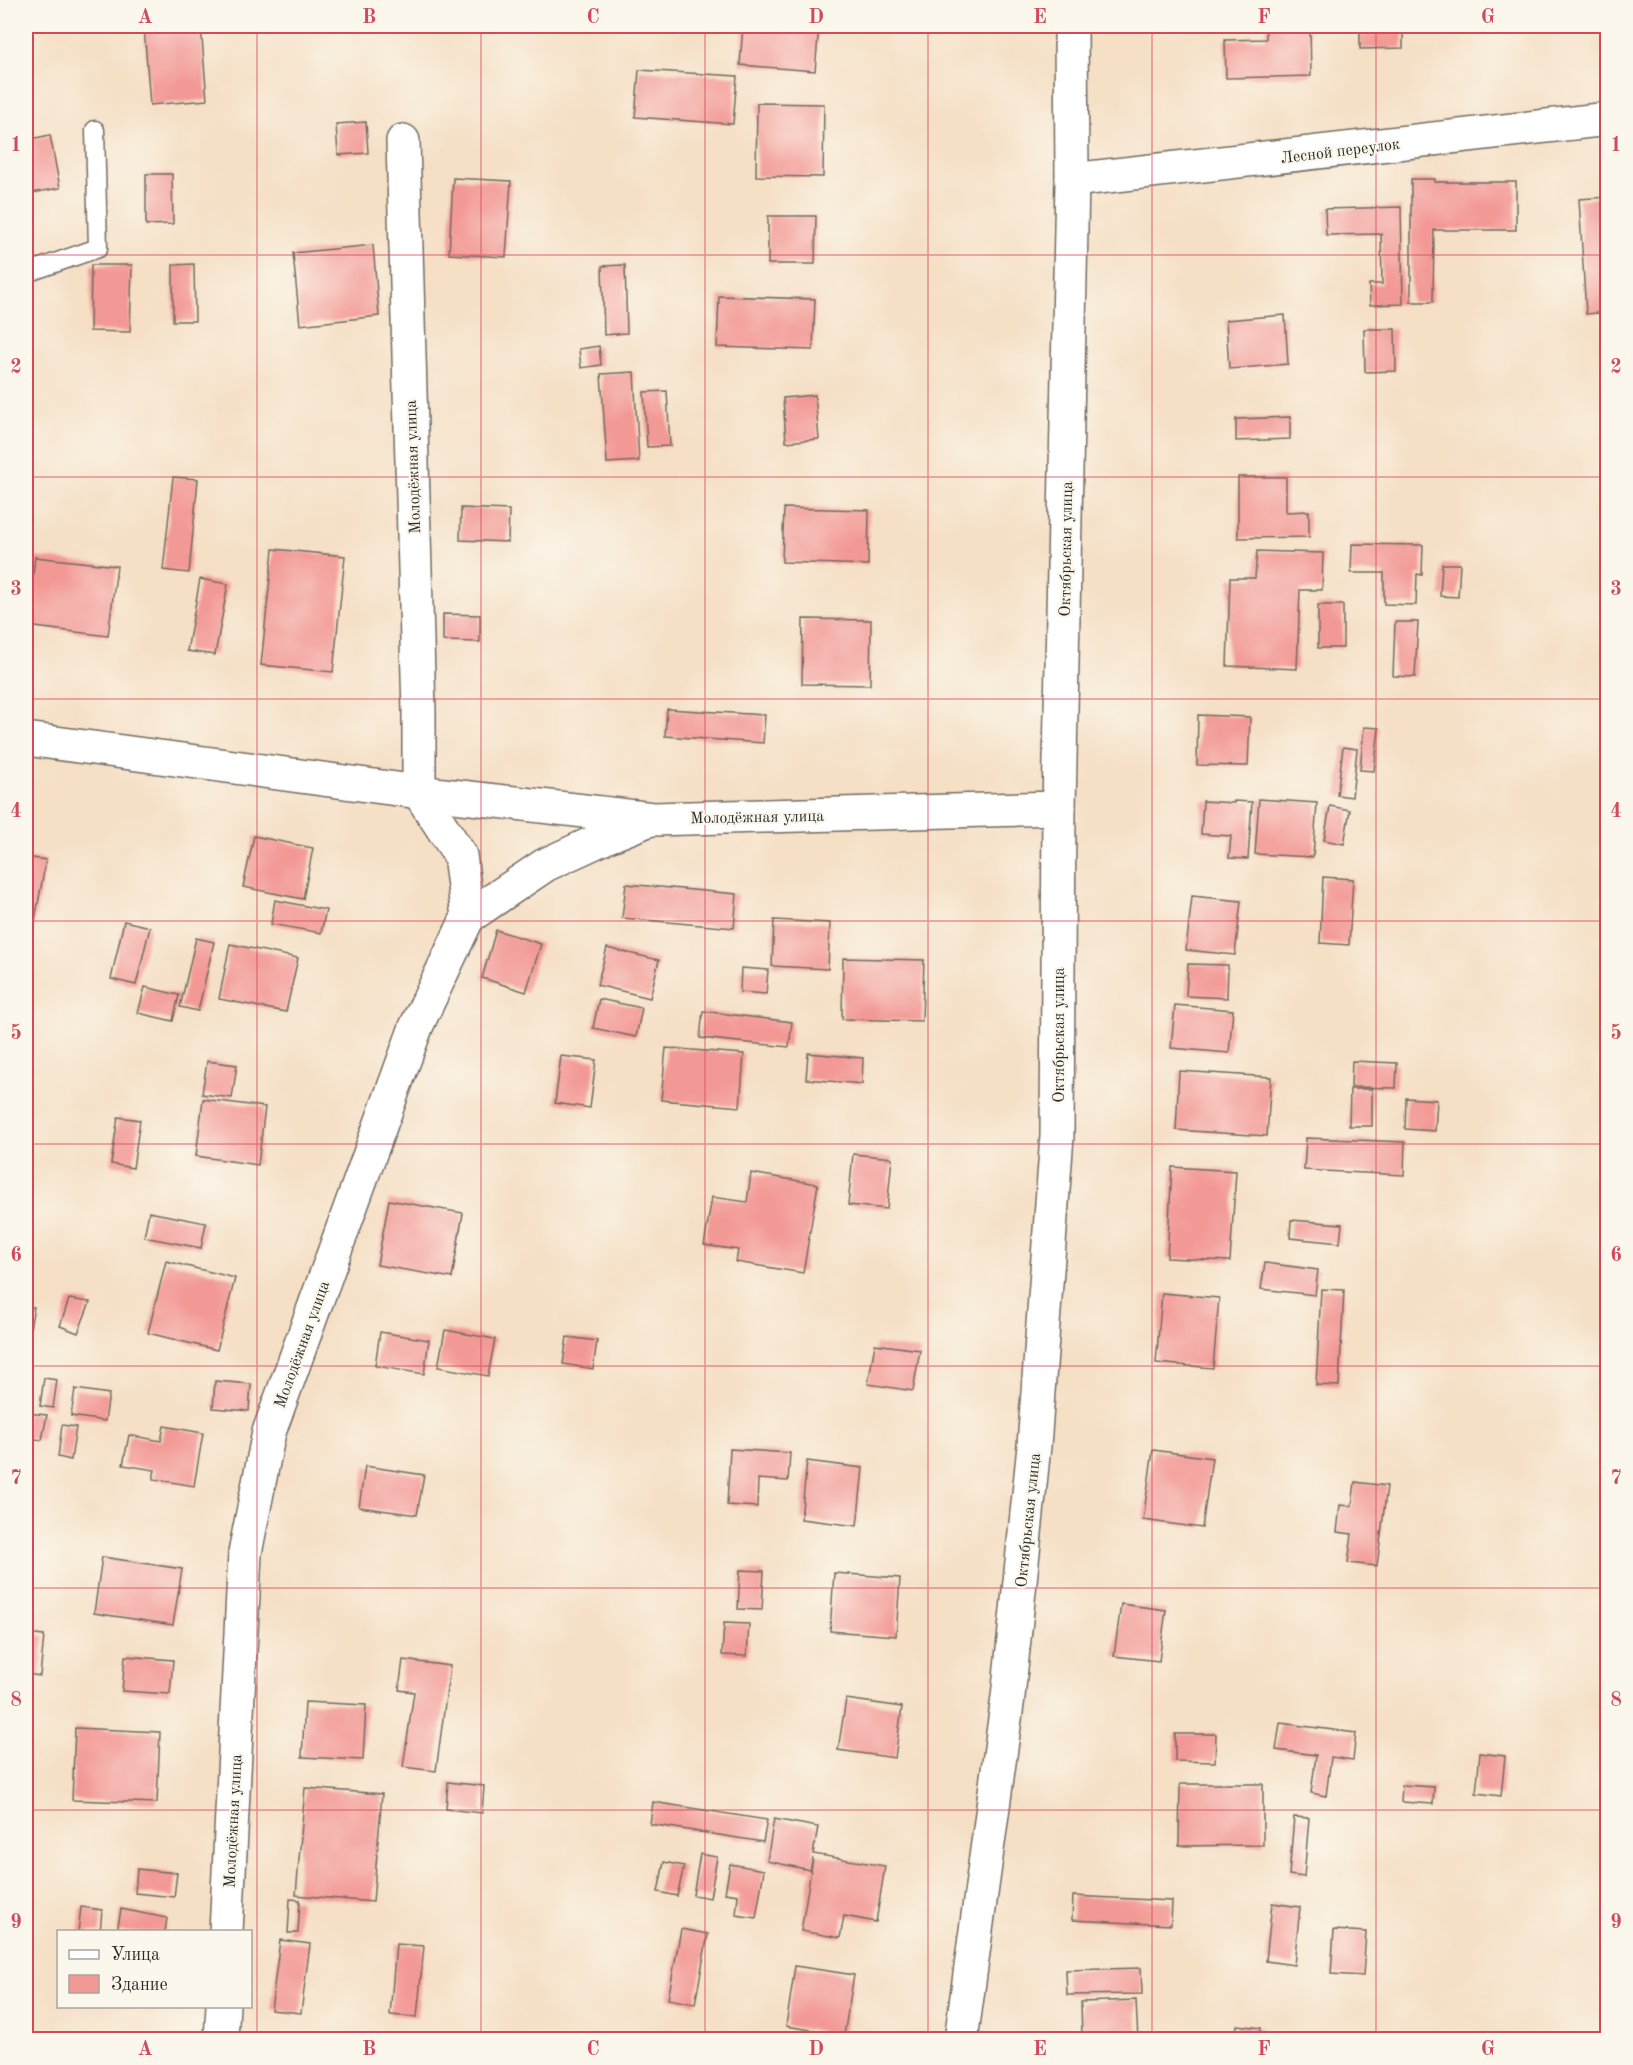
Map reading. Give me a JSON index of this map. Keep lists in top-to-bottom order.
{
  "streets": {
    "street": ["Лесной переулок", "Молодёжная улица", "Октябрьская улица"]
  },
  "crossings": [
    ["Лесной переулок", "Октябрьская улица"],
    ["Молодёжная улица", "Октябрьская улица"]
  ],
  "legend": ["Улица", "Здание"],
  "grid": {
    "columns": [
      "A",
      "B",
      "C",
      "D",
      "E",
      "F",
      "G"
    ],
    "rows": [
      "1",
      "2",
      "3",
      "4",
      "5",
      "6",
      "7",
      "8",
      "9"
    ]
  }
}
